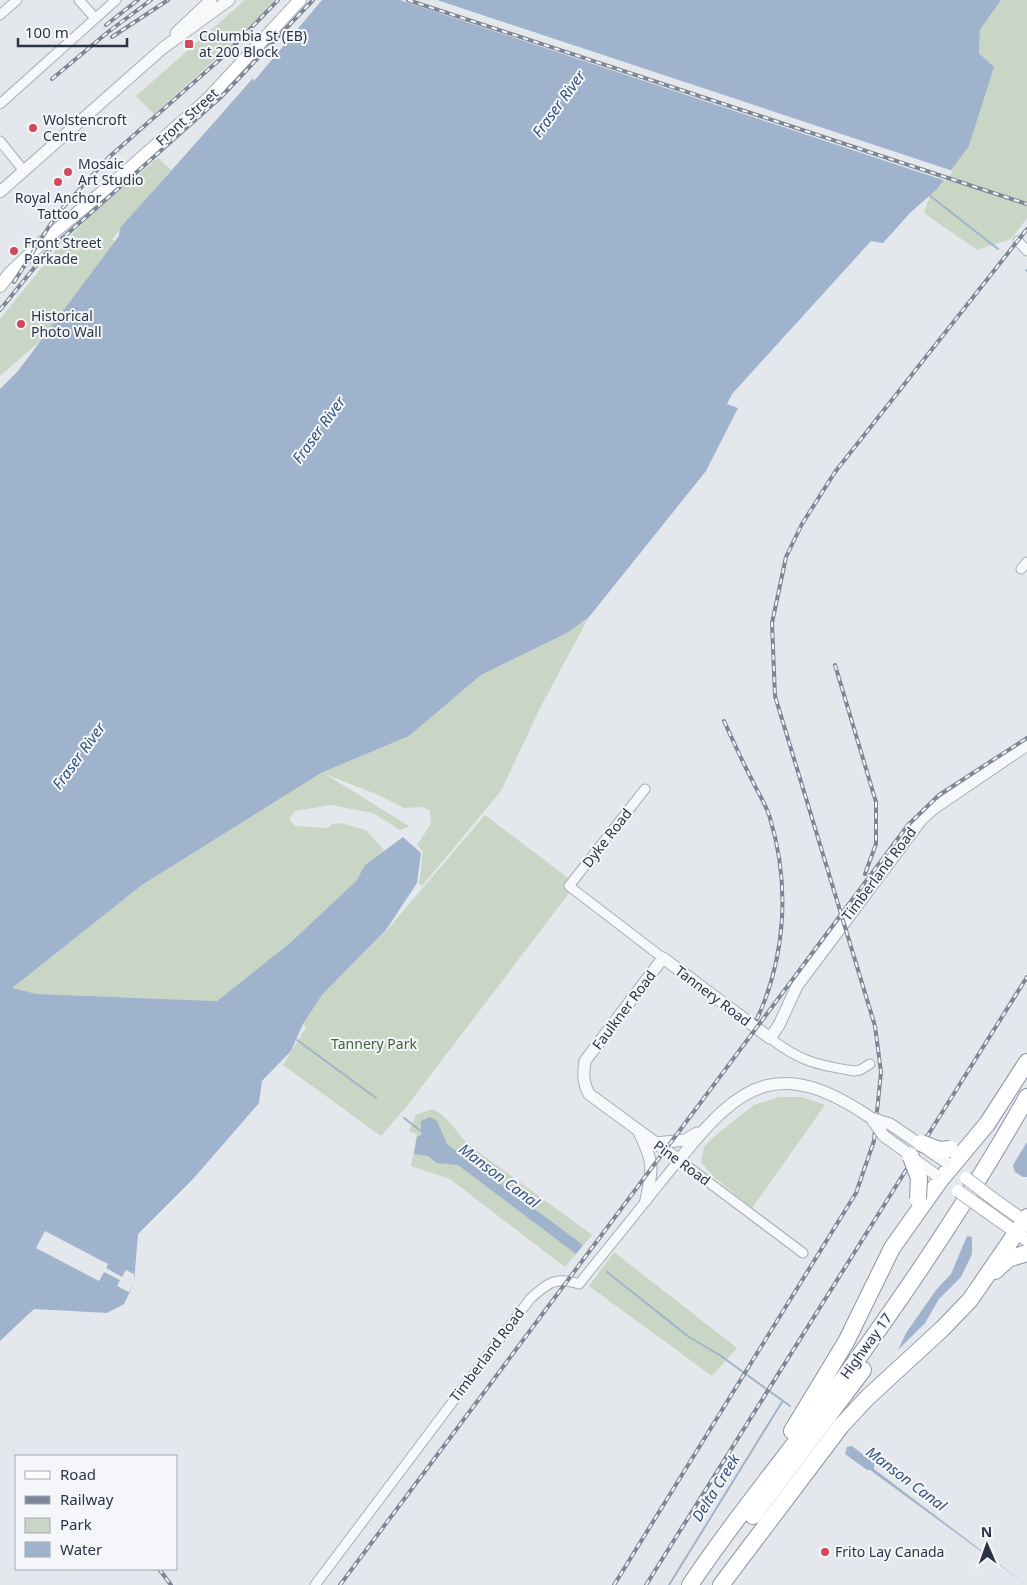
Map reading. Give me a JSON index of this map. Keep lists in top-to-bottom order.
{
  "streets": {
    "highway": ["Highway 17"],
    "main road": ["Front Street"],
    "street": [
      "Dyke Road",
      "Timberland Road",
      "Tannery Road",
      "Faulkner Road",
      "Pine Road"
    ]
  },
  "crossings": [
    ["Dyke Road", "Tannery Road"],
    ["Timberland Road", "Tannery Road"],
    ["Timberland Road", "Pine Road"],
    ["Tannery Road", "Faulkner Road"],
    ["Faulkner Road", "Pine Road"]
  ],
  "water": ["Fraser River", "Manson Canal", "Delta Creek"],
  "parks": ["Tannery Park"],
  "places": {
    "transit": ["Columbia St (EB) at 200 Block"],
    "other": [
      "Wolstencroft Centre",
      "Mosaic Art Studio",
      "Royal Anchor Tattoo",
      "Front Street Parkade",
      "Historical Photo Wall",
      "Frito Lay Canada"
    ]
  },
  "legend": [
    "Road",
    "Railway",
    "Park",
    "Water"
  ],
  "scale_bar": "100 m",
  "north": "top"
}
